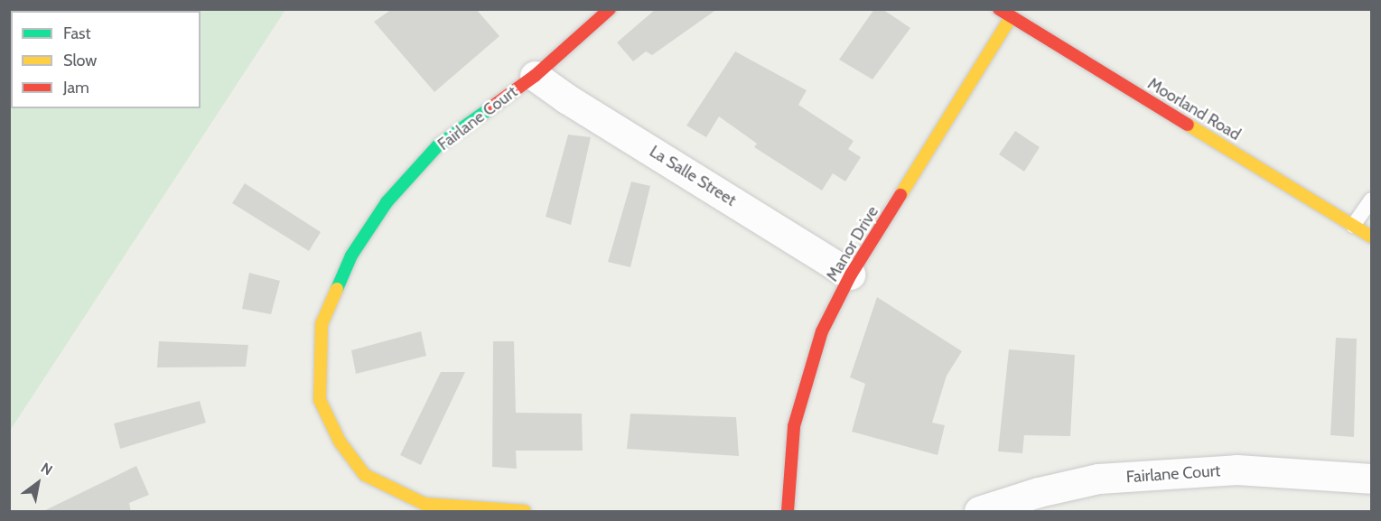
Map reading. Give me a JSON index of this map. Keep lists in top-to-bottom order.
{
  "streets": {
    "street": [
      "Moorland Road",
      "Fairlane Court",
      "La Salle Street",
      "Manor Drive"
    ]
  },
  "crossings": [
    ["Moorland Road", "Manor Drive"],
    ["Fairlane Court", "La Salle Street"],
    ["La Salle Street", "Manor Drive"]
  ],
  "legend": ["Fast", "Slow", "Jam"],
  "north": "top right"
}
